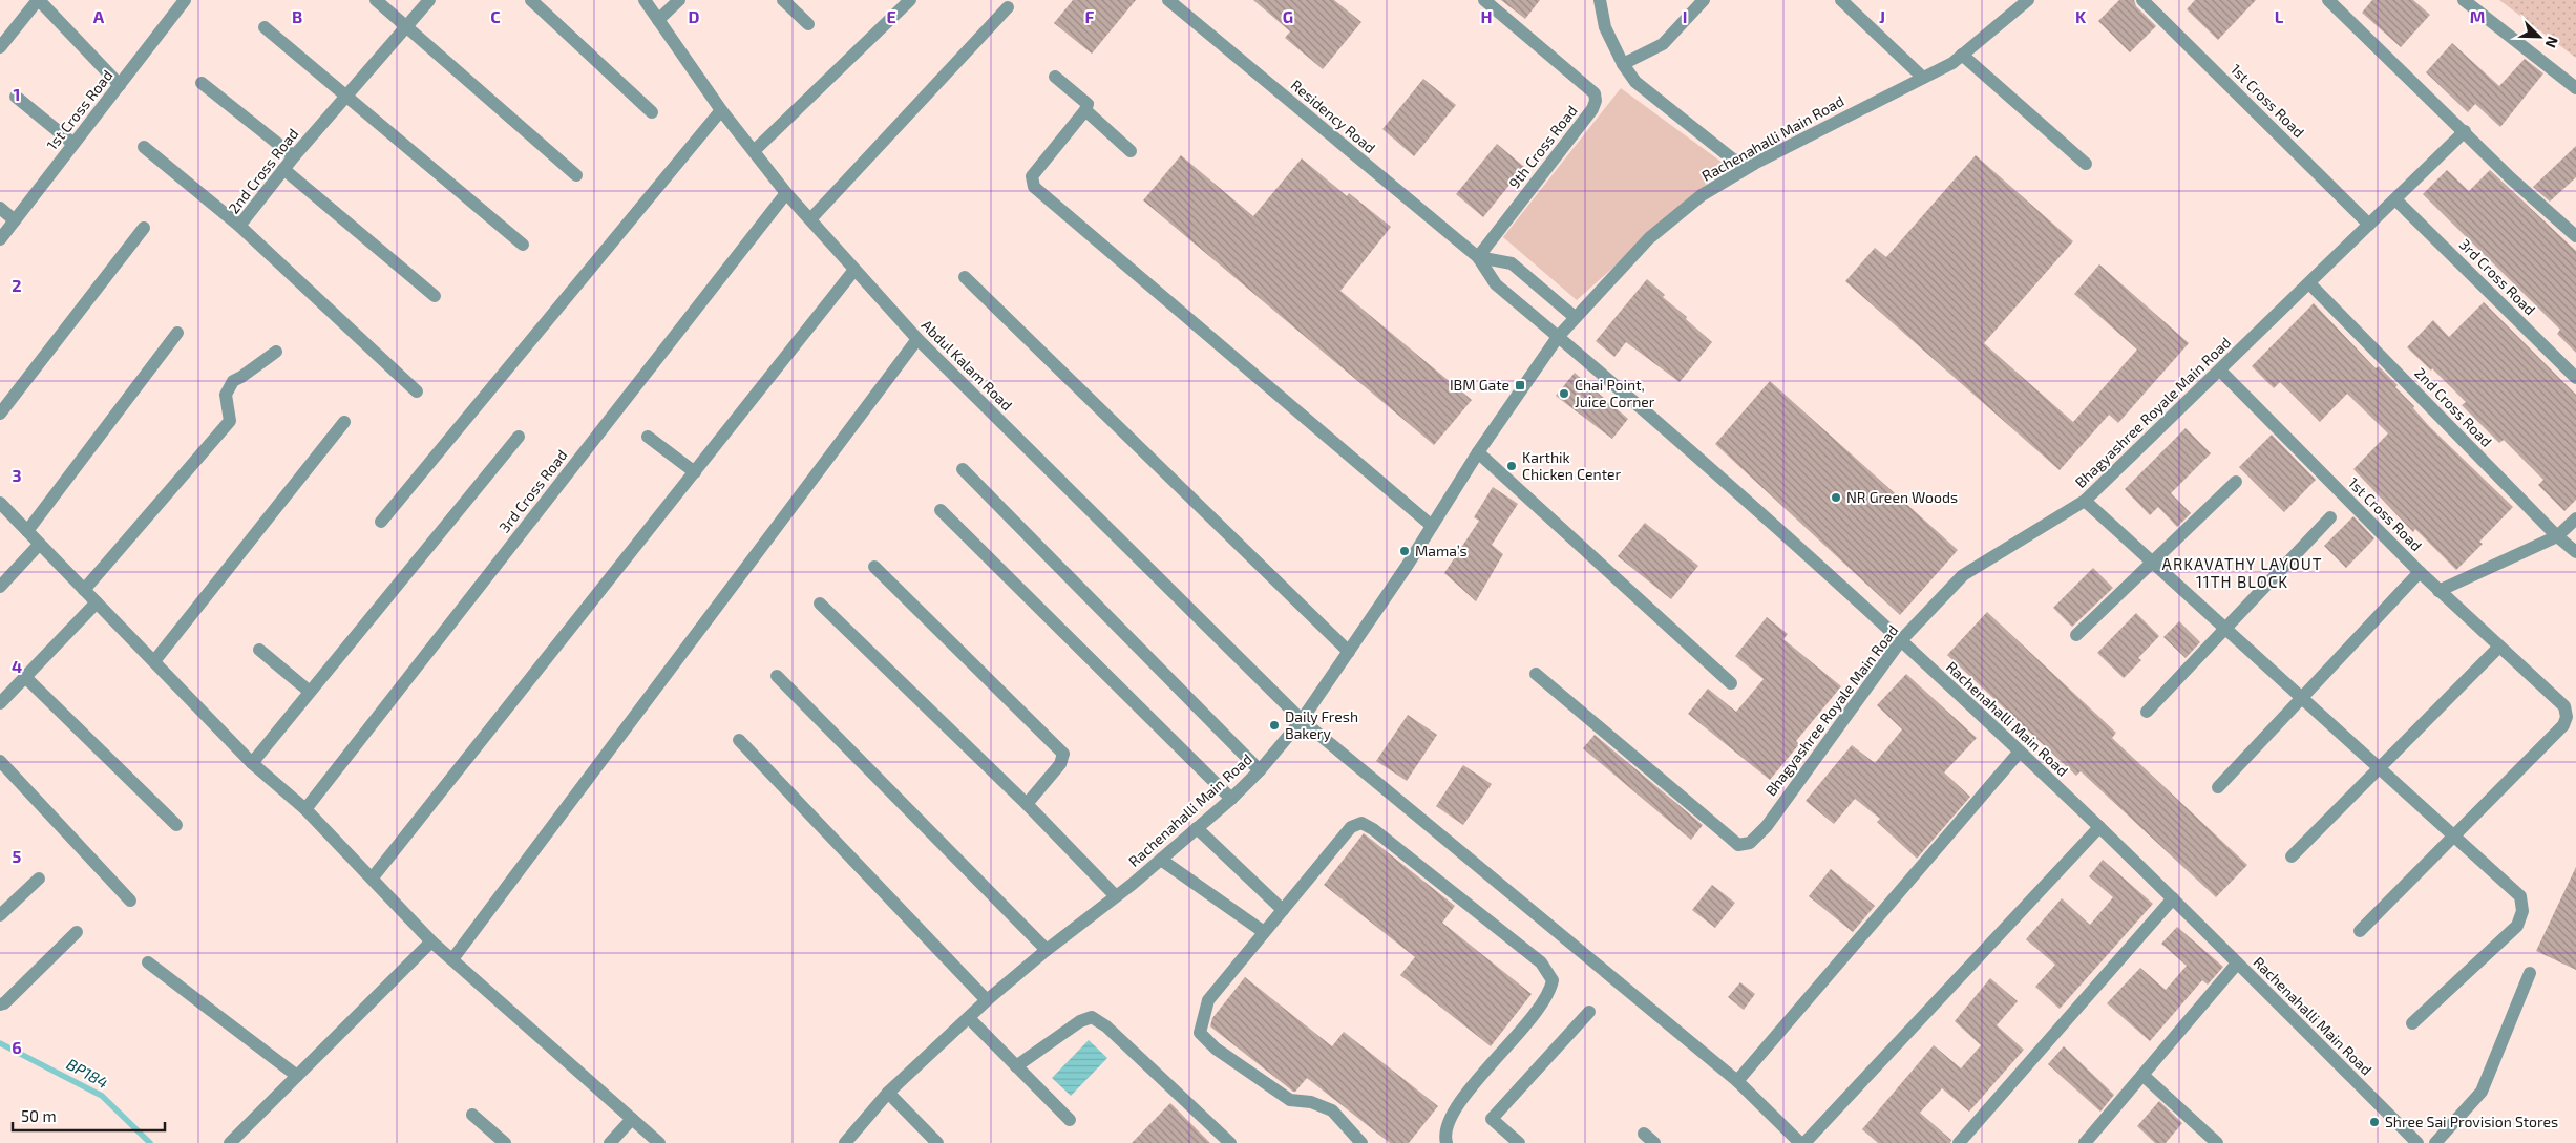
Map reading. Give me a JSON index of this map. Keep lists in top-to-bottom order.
{
  "streets": {
    "street": [
      "1st Cross Road",
      "Residency Road",
      "Rachenahalli Main Road",
      "9th Cross Road",
      "2nd Cross Road",
      "3rd Cross Road",
      "Abdul Kalam Road",
      "Bhagyashree Royale Main Road"
    ]
  },
  "crossings": [
    ["1st Cross Road", "Bhagyashree Royale Main Road"],
    ["Residency Road", "Rachenahalli Main Road"],
    ["Residency Road", "9th Cross Road"],
    ["Rachenahalli Main Road", "Abdul Kalam Road"],
    ["Rachenahalli Main Road", "Bhagyashree Royale Main Road"],
    ["2nd Cross Road", "Bhagyashree Royale Main Road"],
    ["3rd Cross Road", "Abdul Kalam Road"],
    ["3rd Cross Road", "Bhagyashree Royale Main Road"]
  ],
  "districts": ["ARKAVATHY LAYOUT 11TH BLOCK"],
  "water": ["BP184"],
  "places": {
    "transit": ["IBM Gate"],
    "other": [
      "Chai Point, Juice Corner",
      "Karthik Chicken Center",
      "NR Green Woods",
      "Mama’s",
      "Daily Fresh Bakery",
      "Shree Sai Provision Stores"
    ]
  },
  "scale_bar": "50 m",
  "north": "bottom right",
  "grid": {
    "columns": [
      "A",
      "B",
      "C",
      "D",
      "E",
      "F",
      "G",
      "H",
      "I",
      "J",
      "K",
      "L",
      "M"
    ],
    "rows": [
      "1",
      "2",
      "3",
      "4",
      "5",
      "6"
    ]
  }
}
